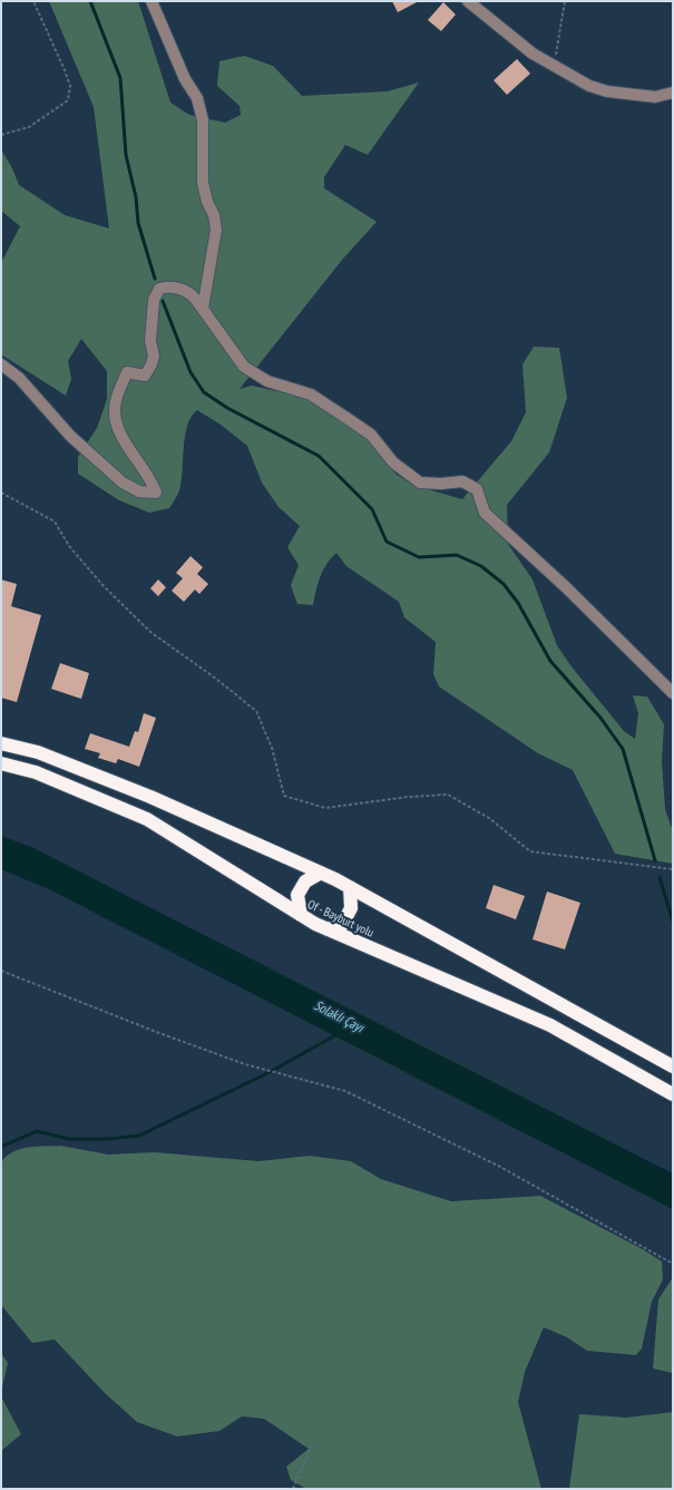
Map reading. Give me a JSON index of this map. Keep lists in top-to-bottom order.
{
  "streets": {
    "highway": ["Of - Bayburt yolu"]
  },
  "water": ["Solaklı Çayı"]
}
